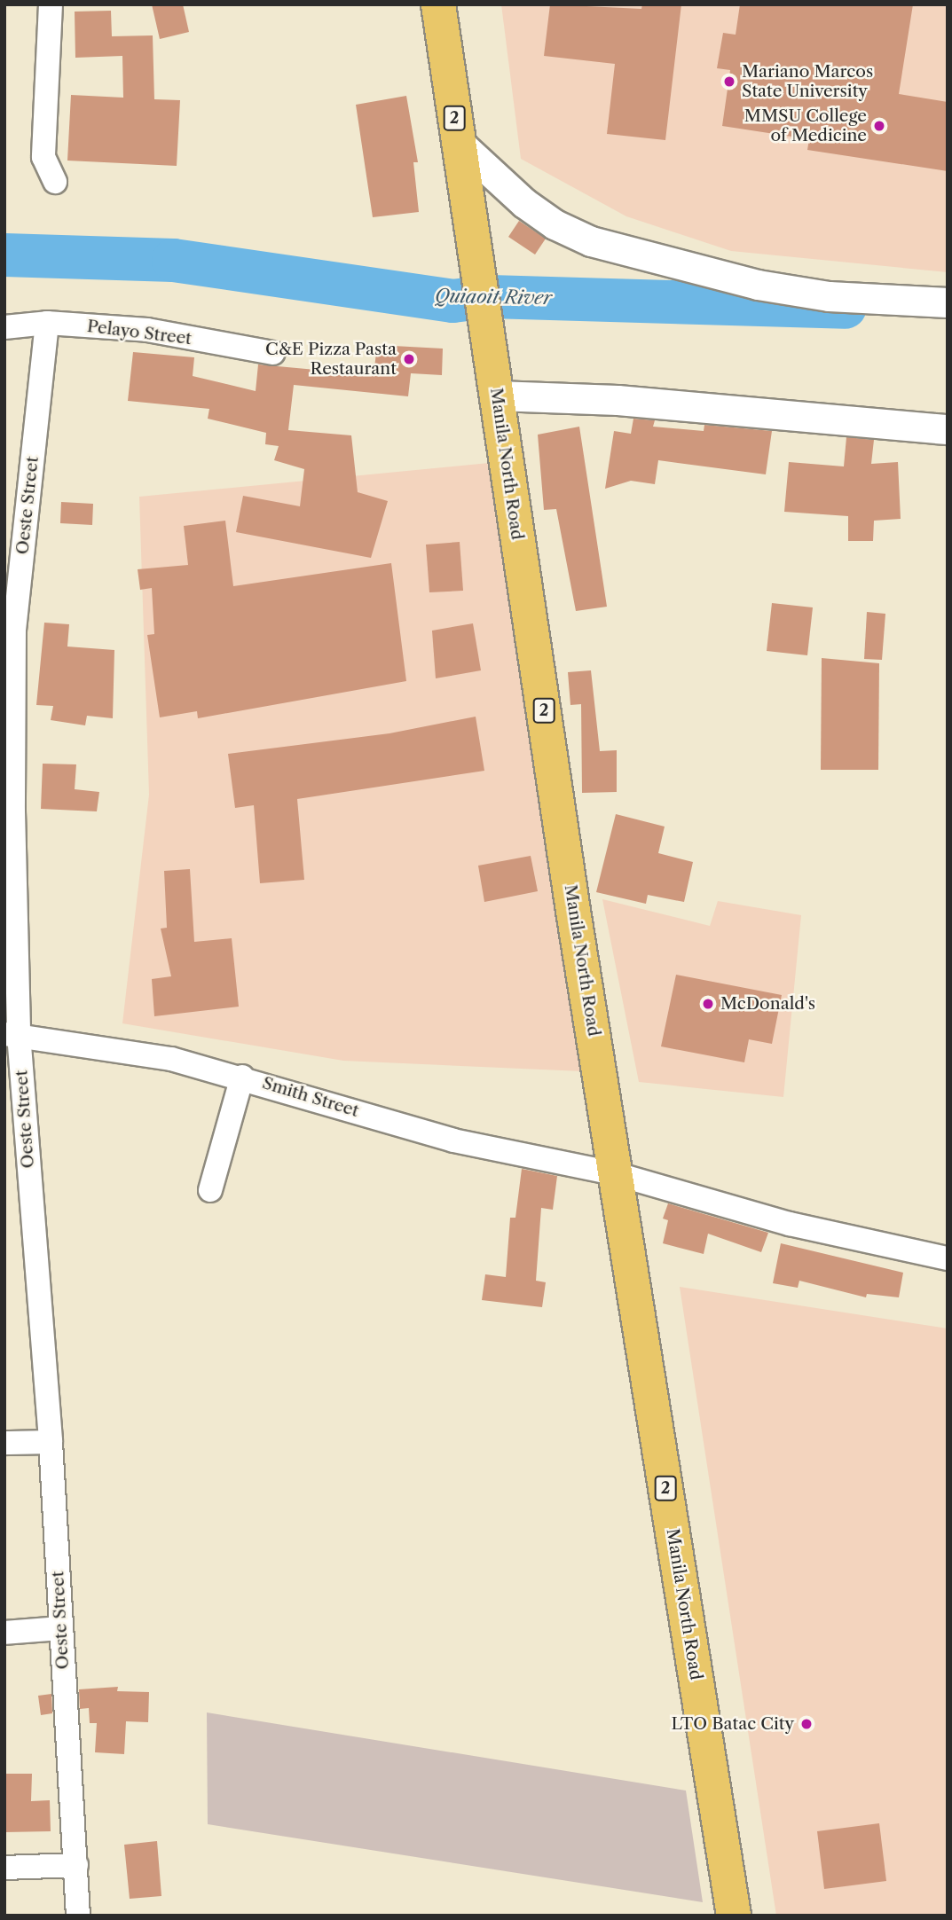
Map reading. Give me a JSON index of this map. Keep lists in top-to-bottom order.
{
  "streets": {
    "highway": ["2", "Manila North Road"],
    "street": ["Pelayo Street", "Oeste Street", "Smith Street"]
  },
  "crossings": [
    ["Pelayo Street", "Oeste Street"],
    ["Manila North Road", "Smith Street"],
    ["Oeste Street", "Smith Street"]
  ],
  "water": ["Quiaoit River"],
  "places": [
    "Mariano Marcos State University",
    "MMSU College of Medicine",
    "C&E Pizza Pasta Restaurant",
    "McDonald's",
    "LTO Batac City"
  ]
}
